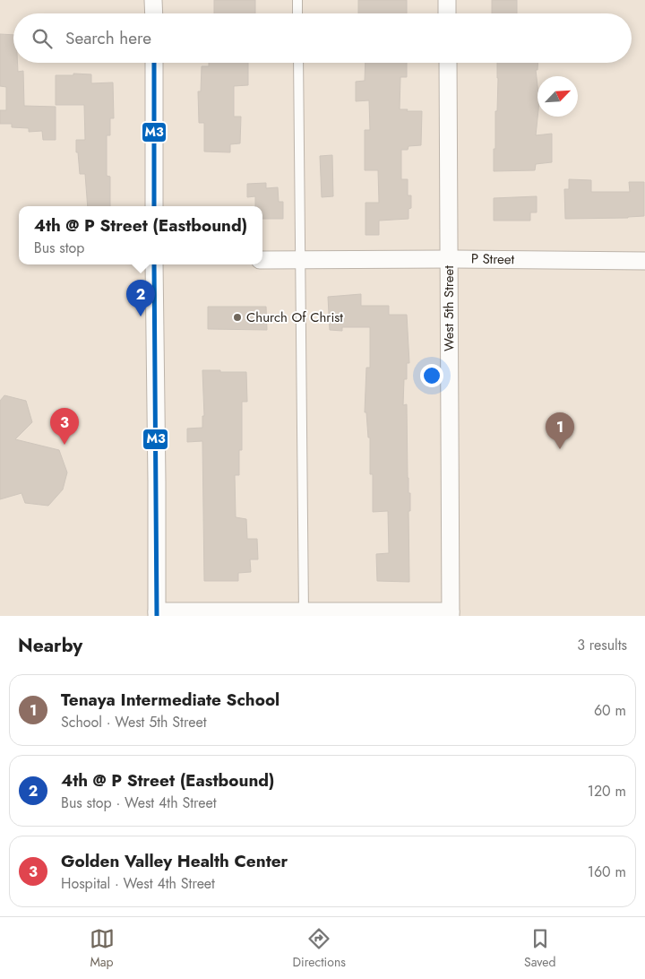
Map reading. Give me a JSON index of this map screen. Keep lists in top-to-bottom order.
{
  "streets": {
    "street": ["P Street", "West 5th Street"]
  },
  "crossings": [
    ["P Street", "West 5th Street"]
  ],
  "places": ["Church Of Christ"],
  "lines": ["transit line M3"],
  "north": "top right",
  "page": {
    "search": "Search here",
    "popup": ["4th @ P Street (Eastbound)", "Bus stop"],
    "pins": ["2", "3", "1"],
    "heading": ["Nearby", "3 results"],
    "list": [
      {
        "mark": "1",
        "name": "Tenaya Intermediate School",
        "note": "School · West 5th Street",
        "value": "60 m"
      },
      {
        "mark": "2",
        "name": "4th @ P Street (Eastbound)",
        "note": "Bus stop · West 4th Street",
        "value": "120 m"
      },
      {
        "mark": "3",
        "name": "Golden Valley Health Center",
        "note": "Hospital · West 4th Street",
        "value": "160 m"
      }
    ],
    "nav": ["Map", "Directions", "Saved"]
  }
}
